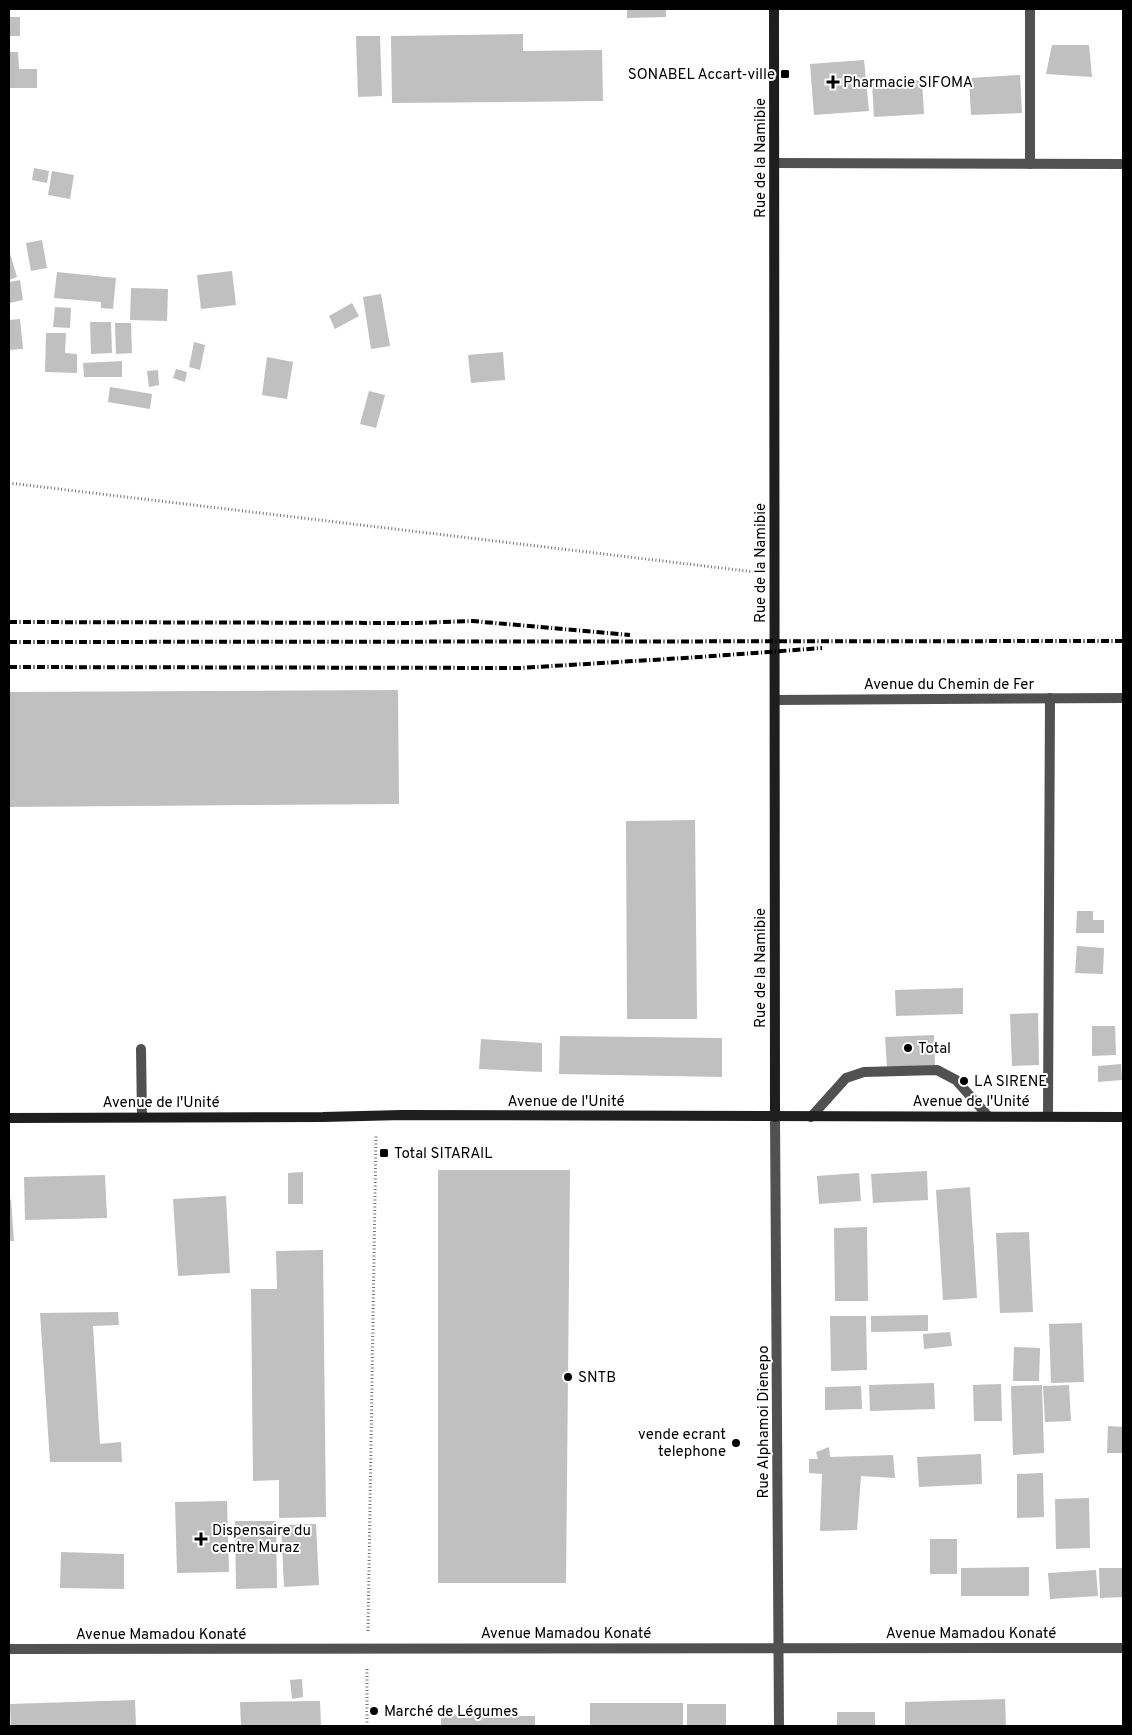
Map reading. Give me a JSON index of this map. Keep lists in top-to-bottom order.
{
  "streets": {
    "main road": ["Rue de la Namibie", "Avenue de l'Unité"],
    "street": ["Avenue du Chemin de Fer", "Rue Alphamoi Dienepo", "Avenue Mamadou Konaté"]
  },
  "crossings": [
    ["Rue de la Namibie", "Avenue du Chemin de Fer"],
    ["Rue de la Namibie", "Avenue de l'Unité"],
    ["Rue de la Namibie", "Rue Alphamoi Dienepo"],
    ["Avenue de l'Unité", "Rue Alphamoi Dienepo"],
    ["Rue Alphamoi Dienepo", "Avenue Mamadou Konaté"]
  ],
  "places": {
    "transit": ["SONABEL Accart-ville", "Total SITARAIL"],
    "health": ["Pharmacie SIFOMA", "Dispensaire du centre Muraz"],
    "other": [
      "Total",
      "LA SIRENE",
      "SNTB",
      "vende ecrant telephone",
      "Marché de Légumes"
    ]
  }
}
